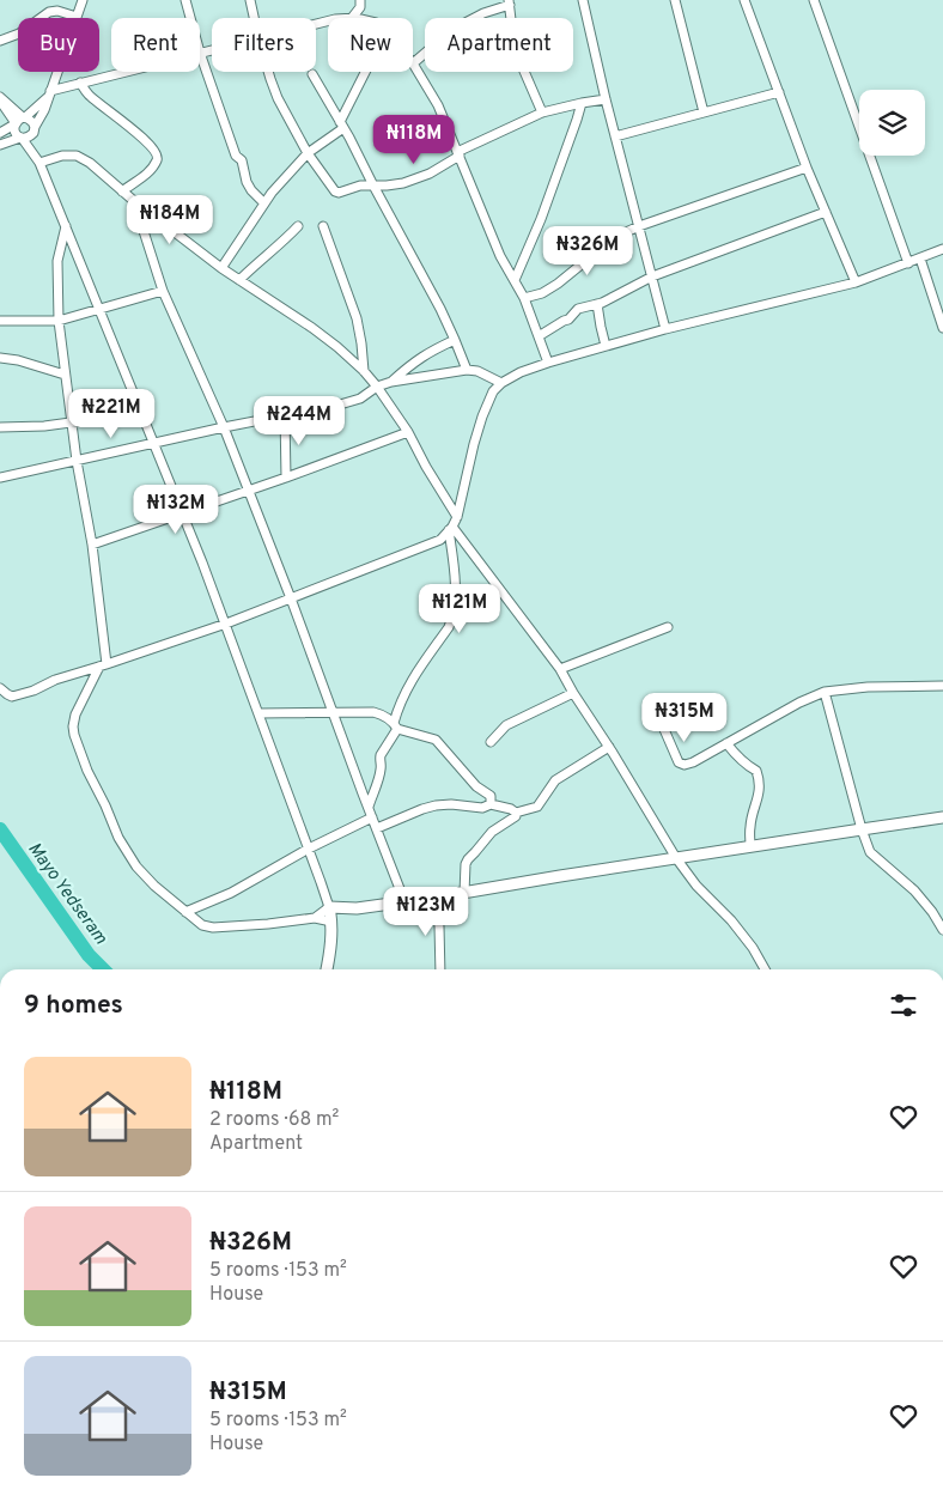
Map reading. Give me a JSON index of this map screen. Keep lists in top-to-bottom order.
{
  "water": ["Mayo Yedseram"],
  "page": {
    "chip": [
      "Buy",
      "Rent",
      "Filters",
      "New",
      "Apartment"
    ],
    "price": [
      "₦118M",
      "₦184M",
      "₦326M",
      "₦221M",
      "₦244M",
      "₦132M",
      "₦121M",
      "₦315M",
      "₦123M"
    ],
    "heading": "9 homes",
    "list": [
      {
        "name": "₦118M",
        "note": "2 rooms · 68 m² · Apartment"
      },
      {
        "name": "₦326M",
        "note": "5 rooms · 153 m² · House"
      },
      {
        "name": "₦315M",
        "note": "5 rooms · 153 m² · House"
      }
    ]
  }
}
